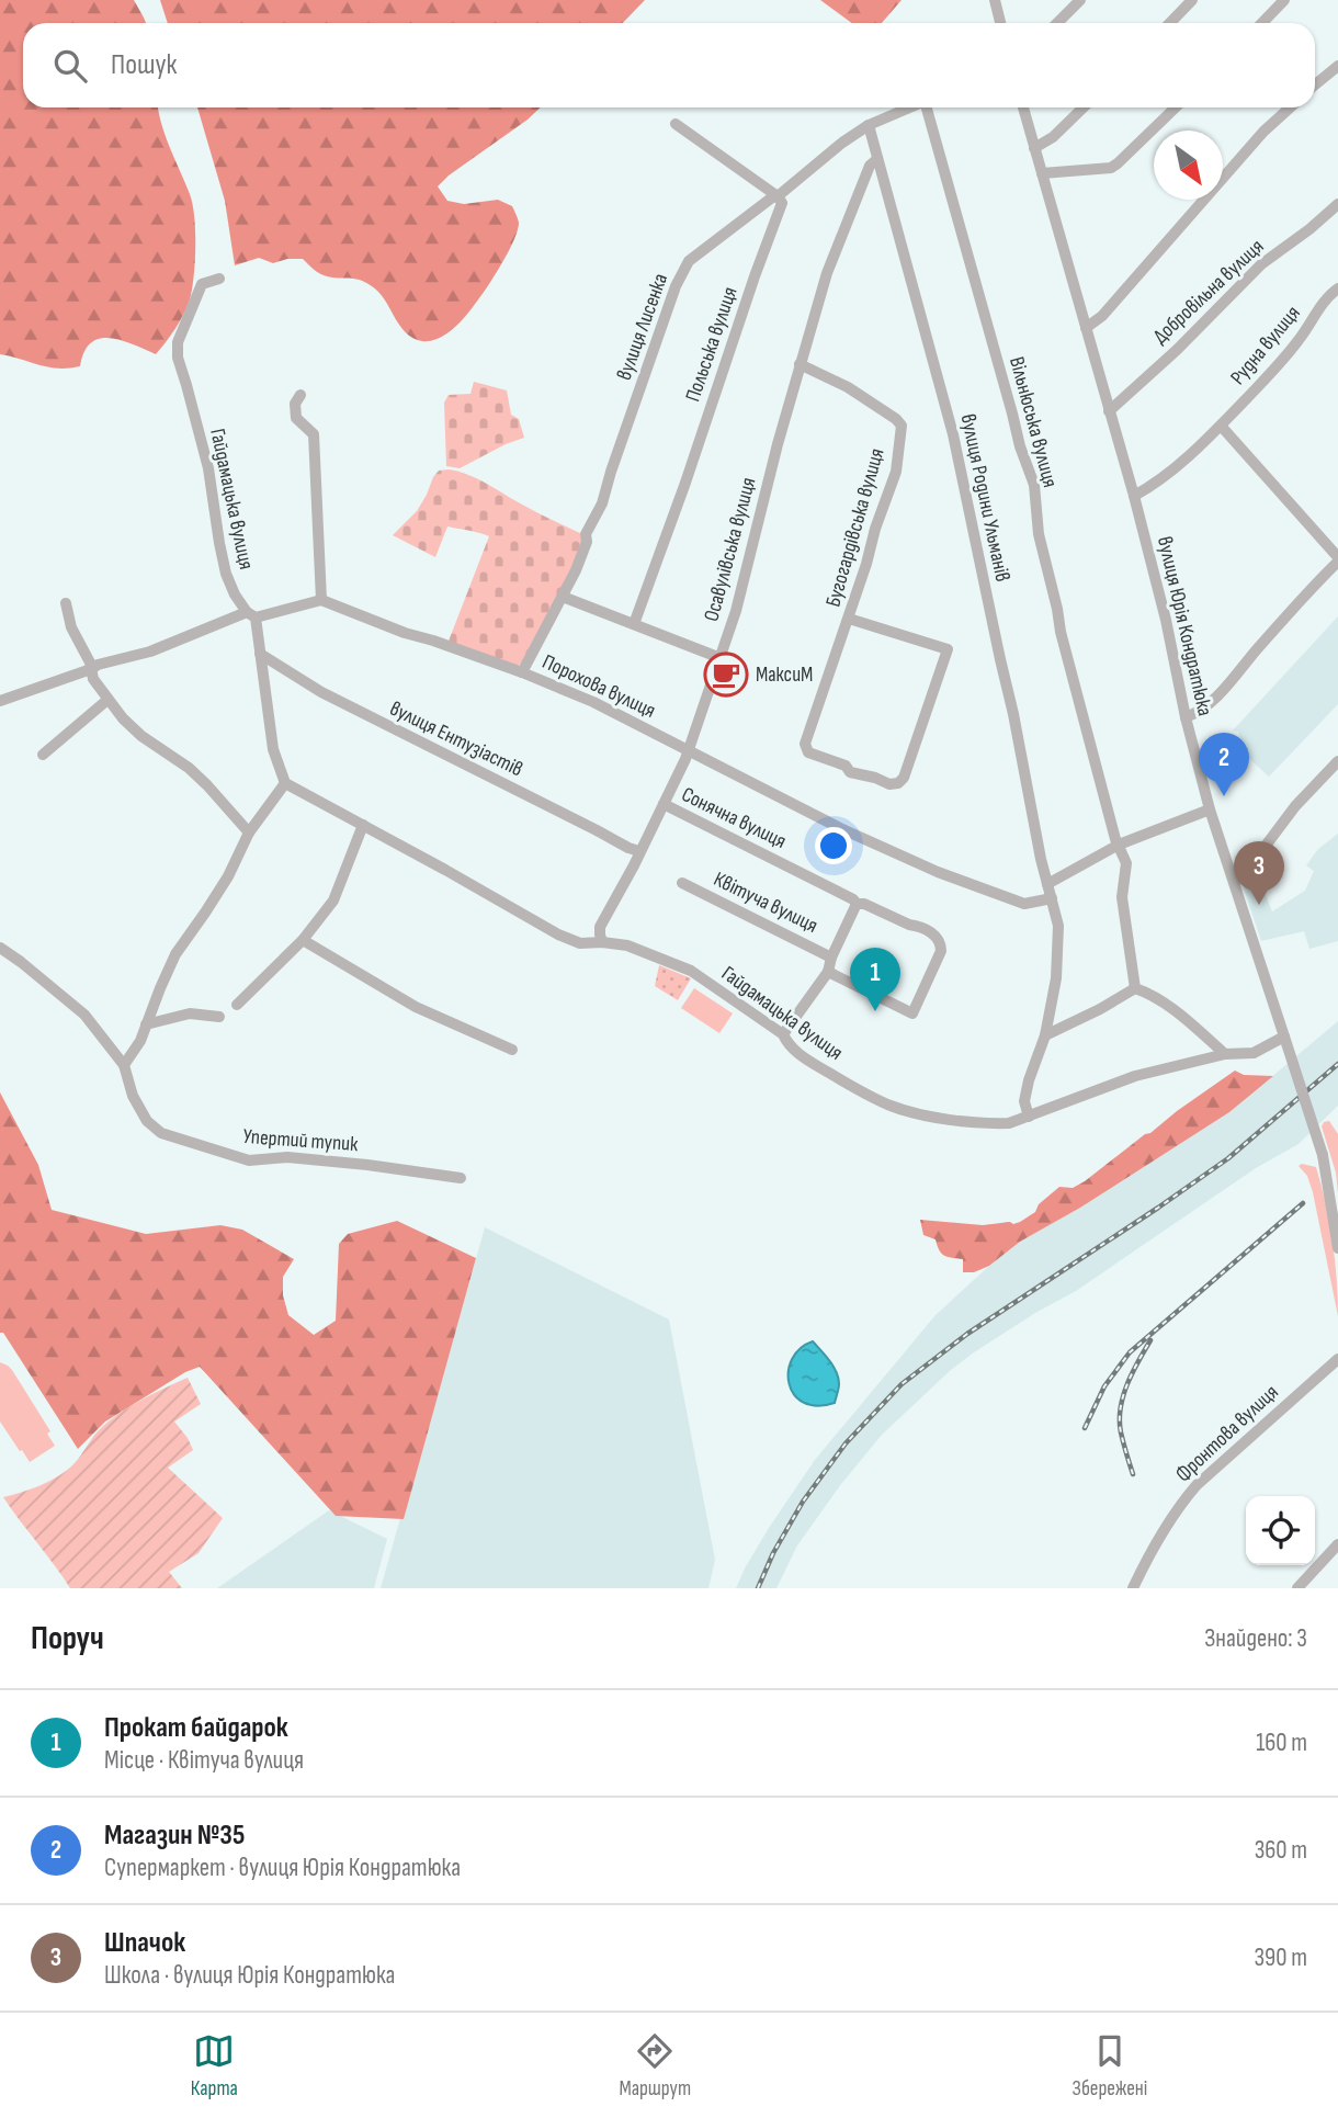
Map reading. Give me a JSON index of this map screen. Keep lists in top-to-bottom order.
{
  "streets": {
    "street": [
      "Добровільна вулиця",
      "вулиця Лисенка",
      "Польська вулиця",
      "Рудна вулиця",
      "Вільнюська вулиця",
      "вулиця Родини Ульманів",
      "Гайдамацька вулиця",
      "Бугогардівська вулиця",
      "Осавулівська вулиця",
      "вулиця Юрія Кондратюка",
      "Порохова вулиця",
      "вулиця Ентузіастів",
      "Сонячна вулиця",
      "Квітуча вулиця",
      "Упертий тупик",
      "Фронтова вулиця"
    ]
  },
  "crossings": [
    ["Добровільна вулиця", "вулиця Юрія Кондратюка"],
    ["вулиця Лисенка", "Польська вулиця"],
    ["вулиця Лисенка", "вулиця Родини Ульманів"],
    ["вулиця Лисенка", "Порохова вулиця"],
    ["Рудна вулиця", "вулиця Юрія Кондратюка"],
    ["вулиця Родини Ульманів", "Гайдамацька вулиця"],
    ["вулиця Родини Ульманів", "Осавулівська вулиця"],
    ["вулиця Родини Ульманів", "Порохова вулиця"],
    ["Гайдамацька вулиця", "Осавулівська вулиця"],
    ["Гайдамацька вулиця", "вулиця Юрія Кондратюка"],
    ["Гайдамацька вулиця", "вулиця Ентузіастів"],
    ["Бугогардівська вулиця", "Осавулівська вулиця"],
    ["Осавулівська вулиця", "Порохова вулиця"],
    ["Осавулівська вулиця", "вулиця Ентузіастів"],
    ["Осавулівська вулиця", "Сонячна вулиця"]
  ],
  "places": {
    "cafe": ["МаксиМ"]
  },
  "north": "bottom right",
  "page": {
    "search": "Пошук",
    "pins": ["2", "3", "1"],
    "heading": ["Поруч", "Знайдено: 3"],
    "list": [
      {
        "mark": "1",
        "name": "Прокат байдарок",
        "note": "Місце · Квітуча вулиця",
        "value": "160 m"
      },
      {
        "mark": "2",
        "name": "Магазин №35",
        "note": "Супермаркет · вулиця Юрія Кондратюка",
        "value": "360 m"
      },
      {
        "mark": "3",
        "name": "Шпачок",
        "note": "Школа · вулиця Юрія Кондратюка",
        "value": "390 m"
      }
    ],
    "nav": ["Карта", "Маршрут", "Збережені"]
  }
}
